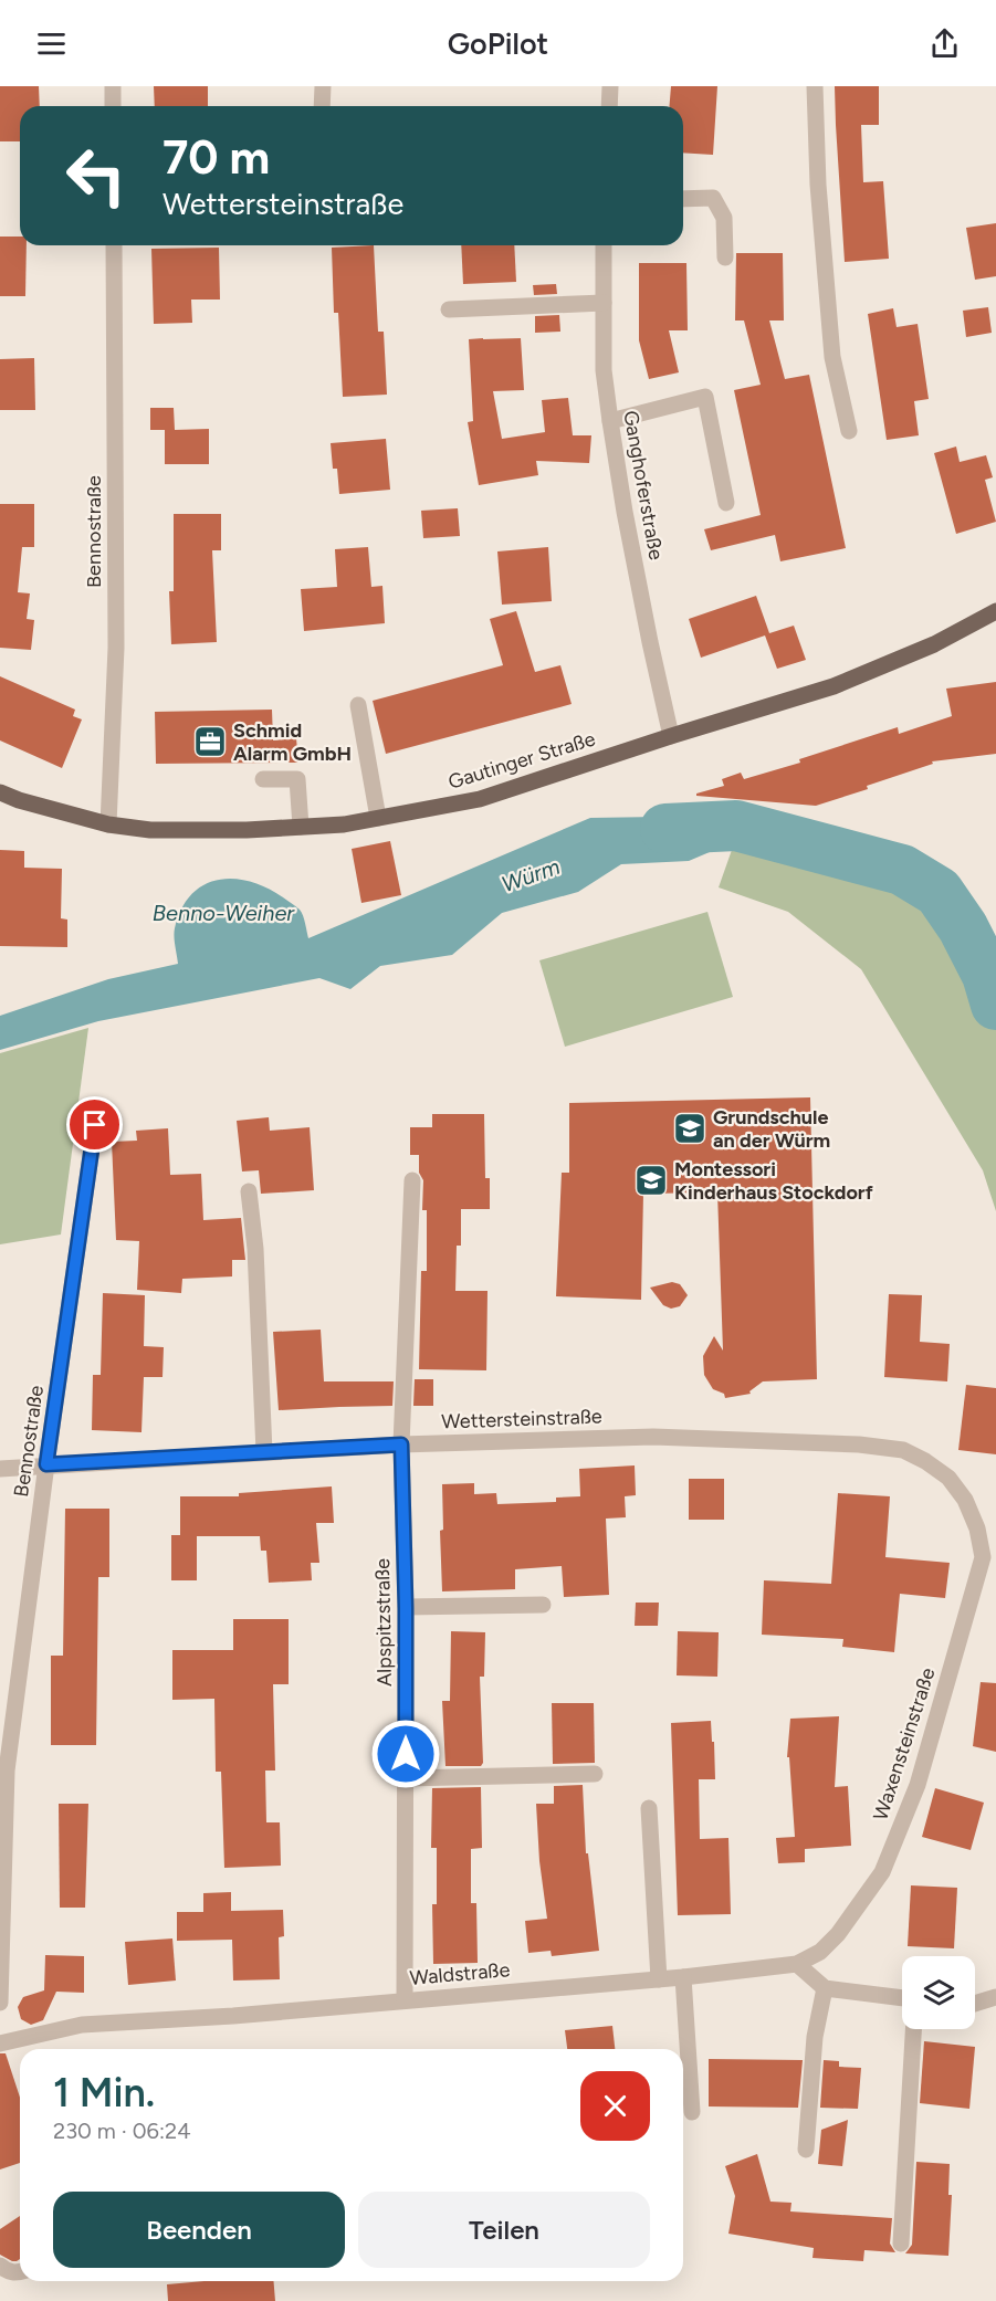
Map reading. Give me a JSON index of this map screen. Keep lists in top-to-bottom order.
{
  "streets": {
    "main road": ["Gautinger Straße"],
    "street": [
      "Ganghoferstraße",
      "Bennostraße",
      "Wettersteinstraße",
      "Alpspitzstraße",
      "Waxensteinstraße",
      "Waldstraße"
    ]
  },
  "crossings": [
    ["Ganghoferstraße", "Gautinger Straße"],
    ["Bennostraße", "Gautinger Straße"],
    ["Bennostraße", "Wettersteinstraße"],
    ["Wettersteinstraße", "Alpspitzstraße"],
    ["Wettersteinstraße", "Waxensteinstraße"],
    ["Alpspitzstraße", "Waldstraße"],
    ["Waxensteinstraße", "Waldstraße"]
  ],
  "water": ["Würm", "Benno-Weiher"],
  "places": {
    "office": ["Schmid Alarm GmbH"],
    "school or university": ["Grundschule an der Würm", "Montessori Kinderhaus Stockdorf"]
  },
  "page": {
    "header": "GoPilot",
    "turn": ["70 m", "Wettersteinstraße"],
    "heading": ["1 Min.", "230 m · 06:24"],
    "buttons": ["Beenden", "Teilen"]
  }
}
